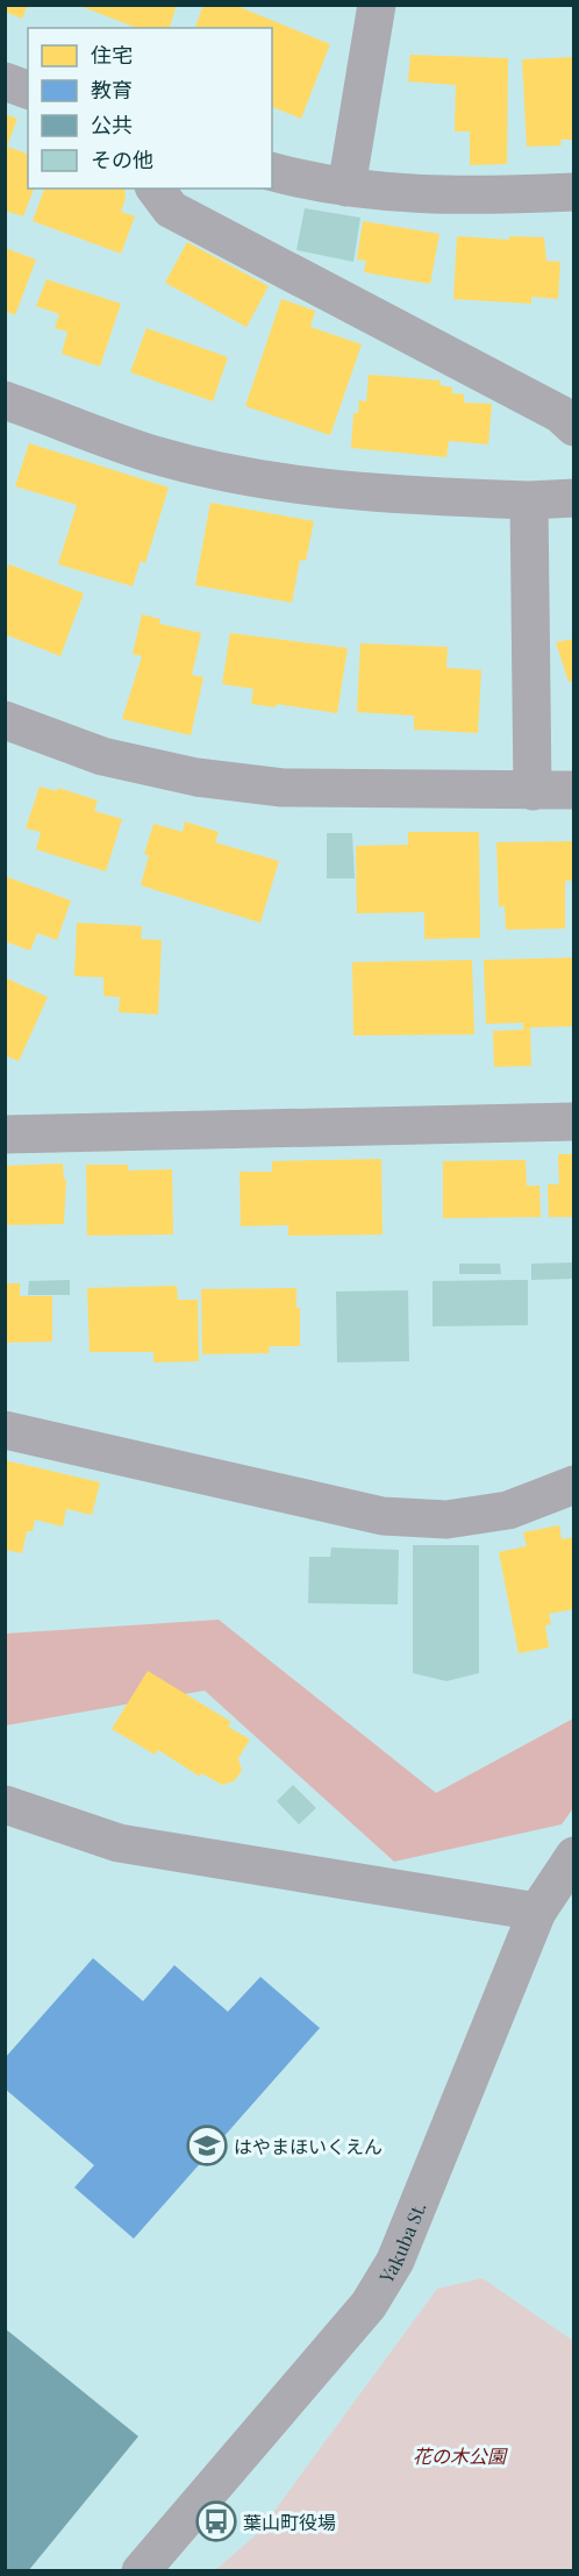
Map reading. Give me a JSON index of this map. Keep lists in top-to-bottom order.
{
  "streets": {
    "street": ["Yakuba St."]
  },
  "parks": ["花の木公園"],
  "places": {
    "school or university": ["はやまほいくえん"],
    "bus stop": ["葉山町役場"]
  },
  "legend": [
    "住宅",
    "教育",
    "公共",
    "その他"
  ]
}
